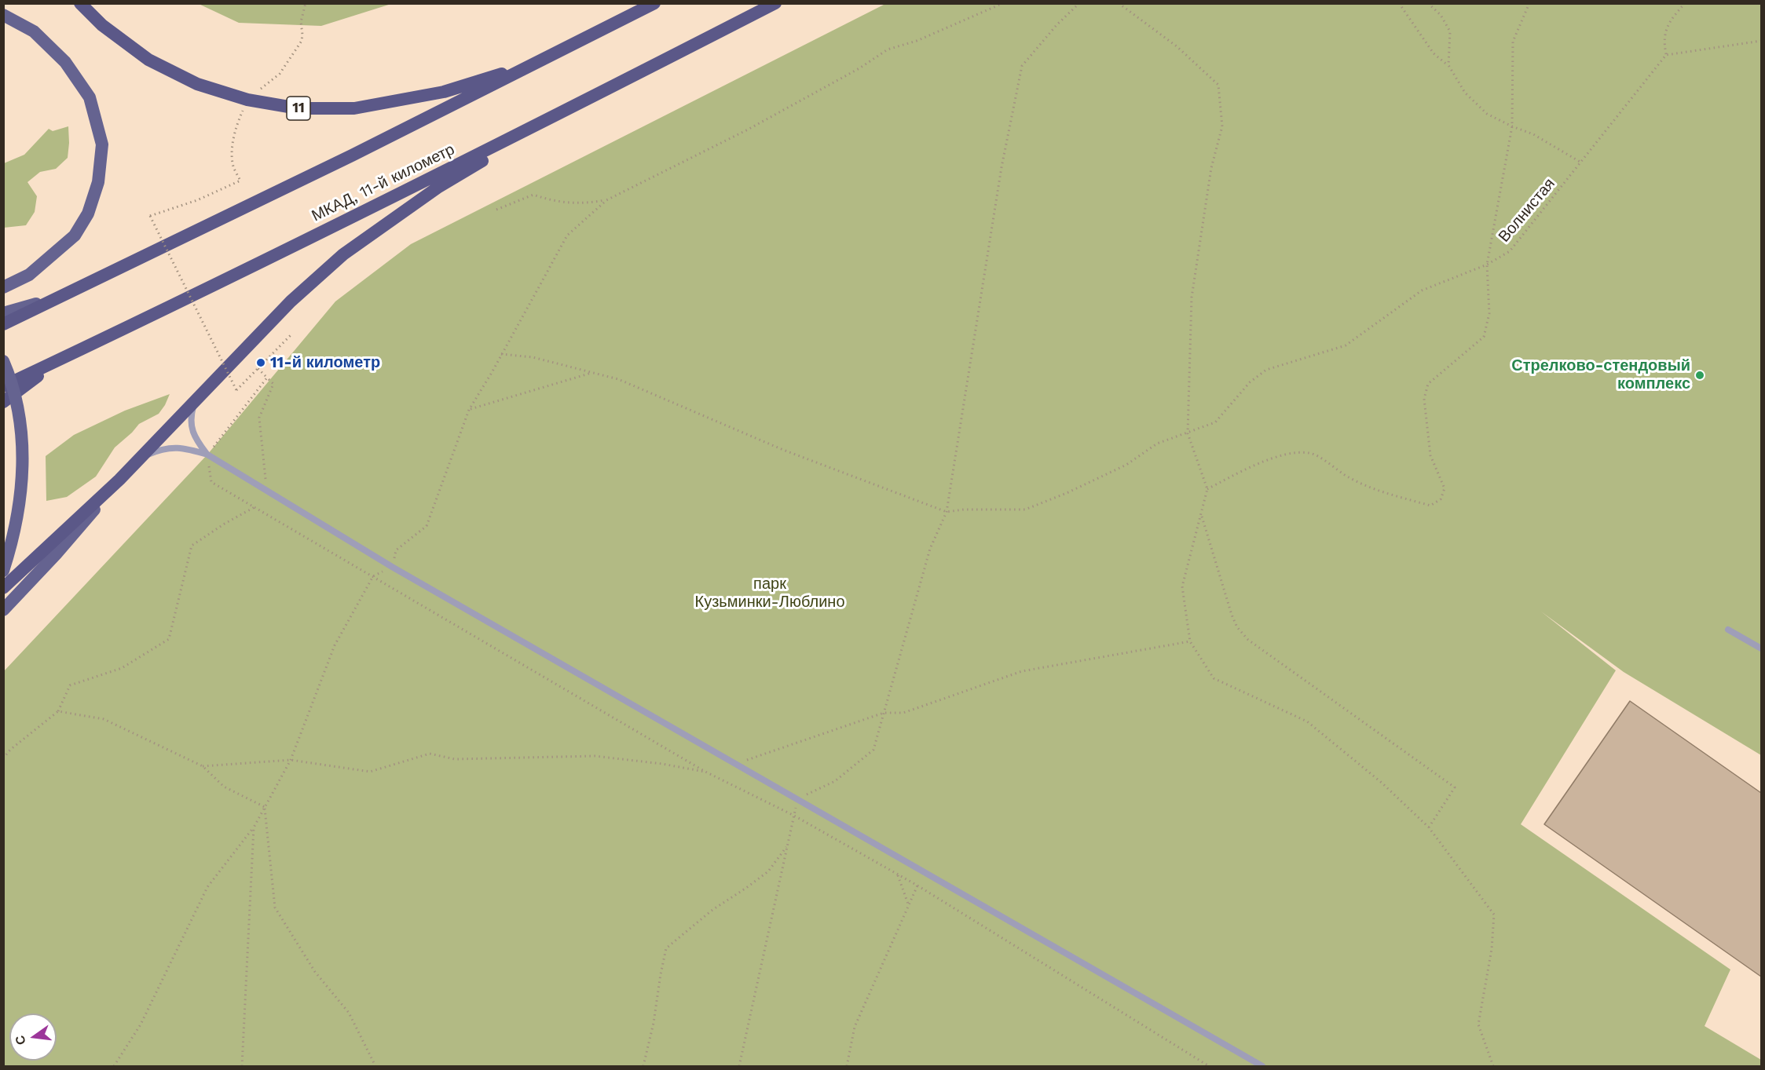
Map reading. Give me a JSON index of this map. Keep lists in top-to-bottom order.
{
  "streets": {
    "highway": ["11", "МКАД, 11-й километр"],
    "path": ["Волнистая"]
  },
  "parks": ["парк Кузьминки-Люблино"],
  "places": ["11-й километр", "Стрелково-стендовый комплекс"],
  "north": "left"
}
